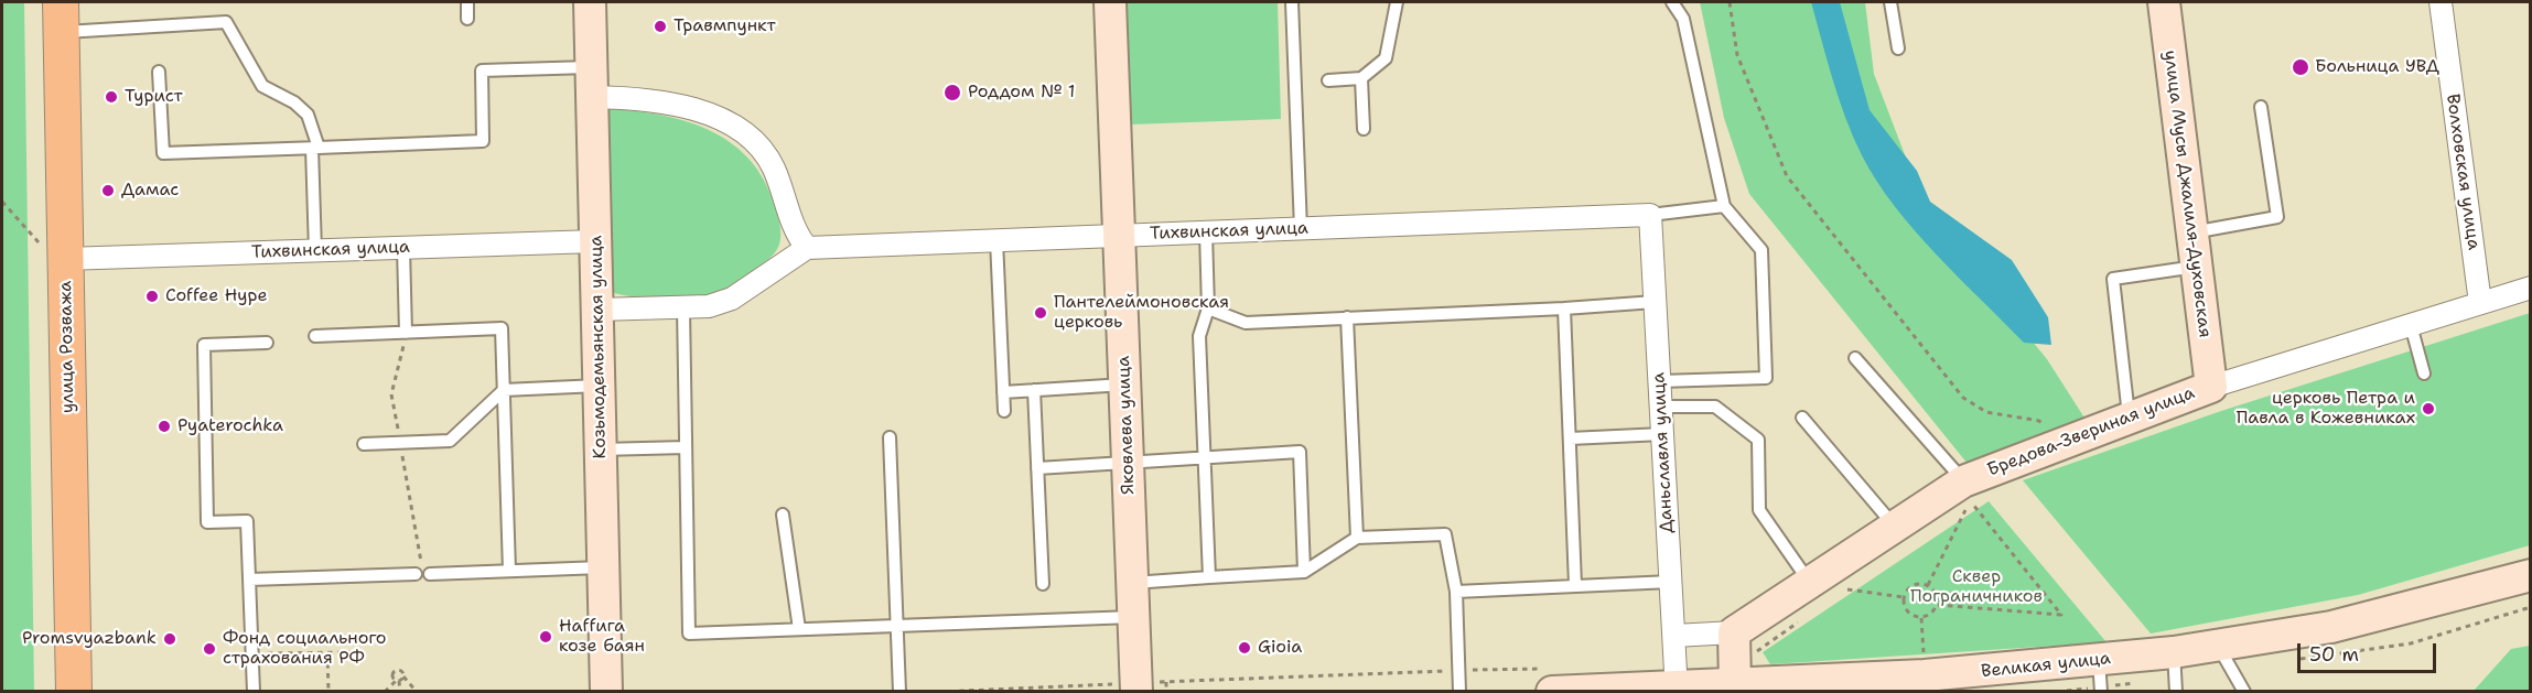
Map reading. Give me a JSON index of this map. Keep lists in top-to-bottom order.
{
  "streets": {
    "main road": ["улица Розважа"],
    "street": [
      "Волховская улица",
      "улица Мусы Джалиля-Духовская",
      "Тихвинская улица",
      "Козьмодемьянская улица",
      "Яковлева улица",
      "Бредова-Звериная улица",
      "Даньславля улица",
      "Великая улица"
    ]
  },
  "crossings": [
    ["Волховская улица", "Бредова-Звериная улица"],
    ["улица Мусы Джалиля-Духовская", "Бредова-Звериная улица"],
    ["Тихвинская улица", "улица Розважа"],
    ["Тихвинская улица", "Козьмодемьянская улица"],
    ["Тихвинская улица", "Яковлева улица"],
    ["Тихвинская улица", "Даньславля улица"],
    ["Даньславля улица", "Великая улица"]
  ],
  "parks": ["Сквер Пограничников"],
  "places": [
    "Травмпункт",
    "Больница УВД",
    "Роддом № 1",
    "Турист",
    "Дамас",
    "Coffee Hype",
    "Пантелеймоновская церковь",
    "церковь Петра и Павла в Кожевниках",
    "Pyaterochka",
    "Наffига козе баян",
    "Promsvyazbank",
    "Gioia",
    "Фонд социального страхования РФ"
  ],
  "scale_bar": "50 m"
}
